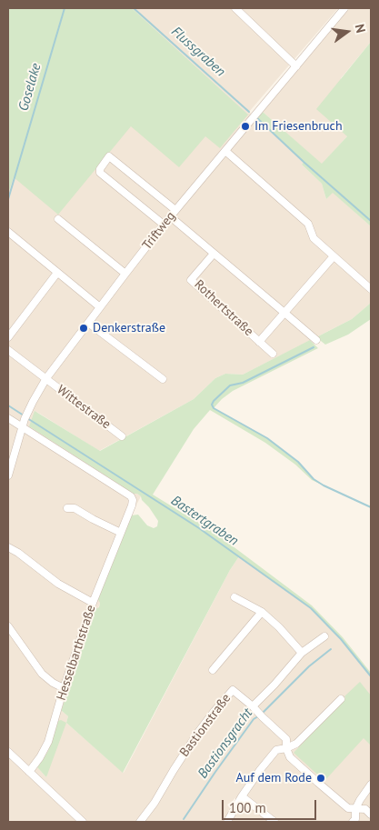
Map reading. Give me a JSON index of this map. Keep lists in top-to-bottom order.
{
  "streets": {
    "street": [
      "Triftweg",
      "Rothertstraße",
      "Wittestraße",
      "Hesselbarthstraße",
      "Bastionstraße"
    ]
  },
  "crossings": [
    ["Triftweg", "Wittestraße"],
    ["Triftweg", "Hesselbarthstraße"]
  ],
  "water": [
    "Flussgraben",
    "Goselake",
    "Bastertgraben",
    "Bastionsgracht"
  ],
  "places": ["Im Friesenbruch", "Denkerstraße", "Auf dem Rode"],
  "scale_bar": "100 m",
  "north": "right"
}
